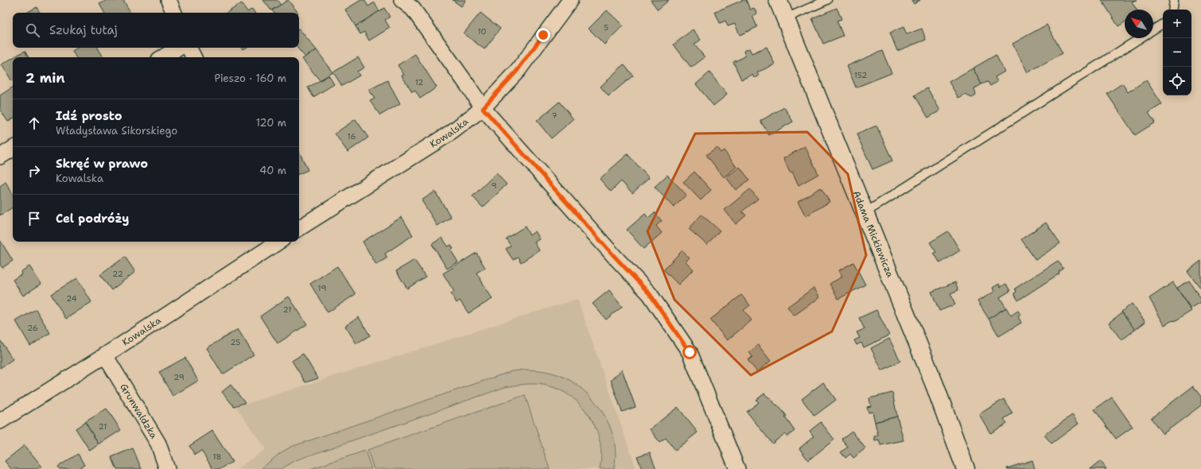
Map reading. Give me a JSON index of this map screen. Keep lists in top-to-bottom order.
{
  "streets": {
    "main road": ["Adama Mickiewicza"],
    "street": ["Kowalska", "Grunwaldzka"]
  },
  "crossings": [
    ["Kowalska", "Grunwaldzka"]
  ],
  "house_numbers": [
    "5",
    "10",
    "152",
    "12",
    "7",
    "16",
    "9",
    "22",
    "19",
    "24",
    "21",
    "26",
    "25",
    "29",
    "21",
    "18"
  ],
  "north": "top left",
  "page": {
    "map_buttons": ["+", "−"],
    "search": "Szukaj tutaj",
    "heading": ["2 min", "Pieszo · 160 m"],
    "list": [
      ["Idź prosto", "Władysława Sikorskiego", "120 m"],
      ["Skręć w prawo", "Kowalska", "40 m"],
      "Cel podróży"
    ]
  }
}
